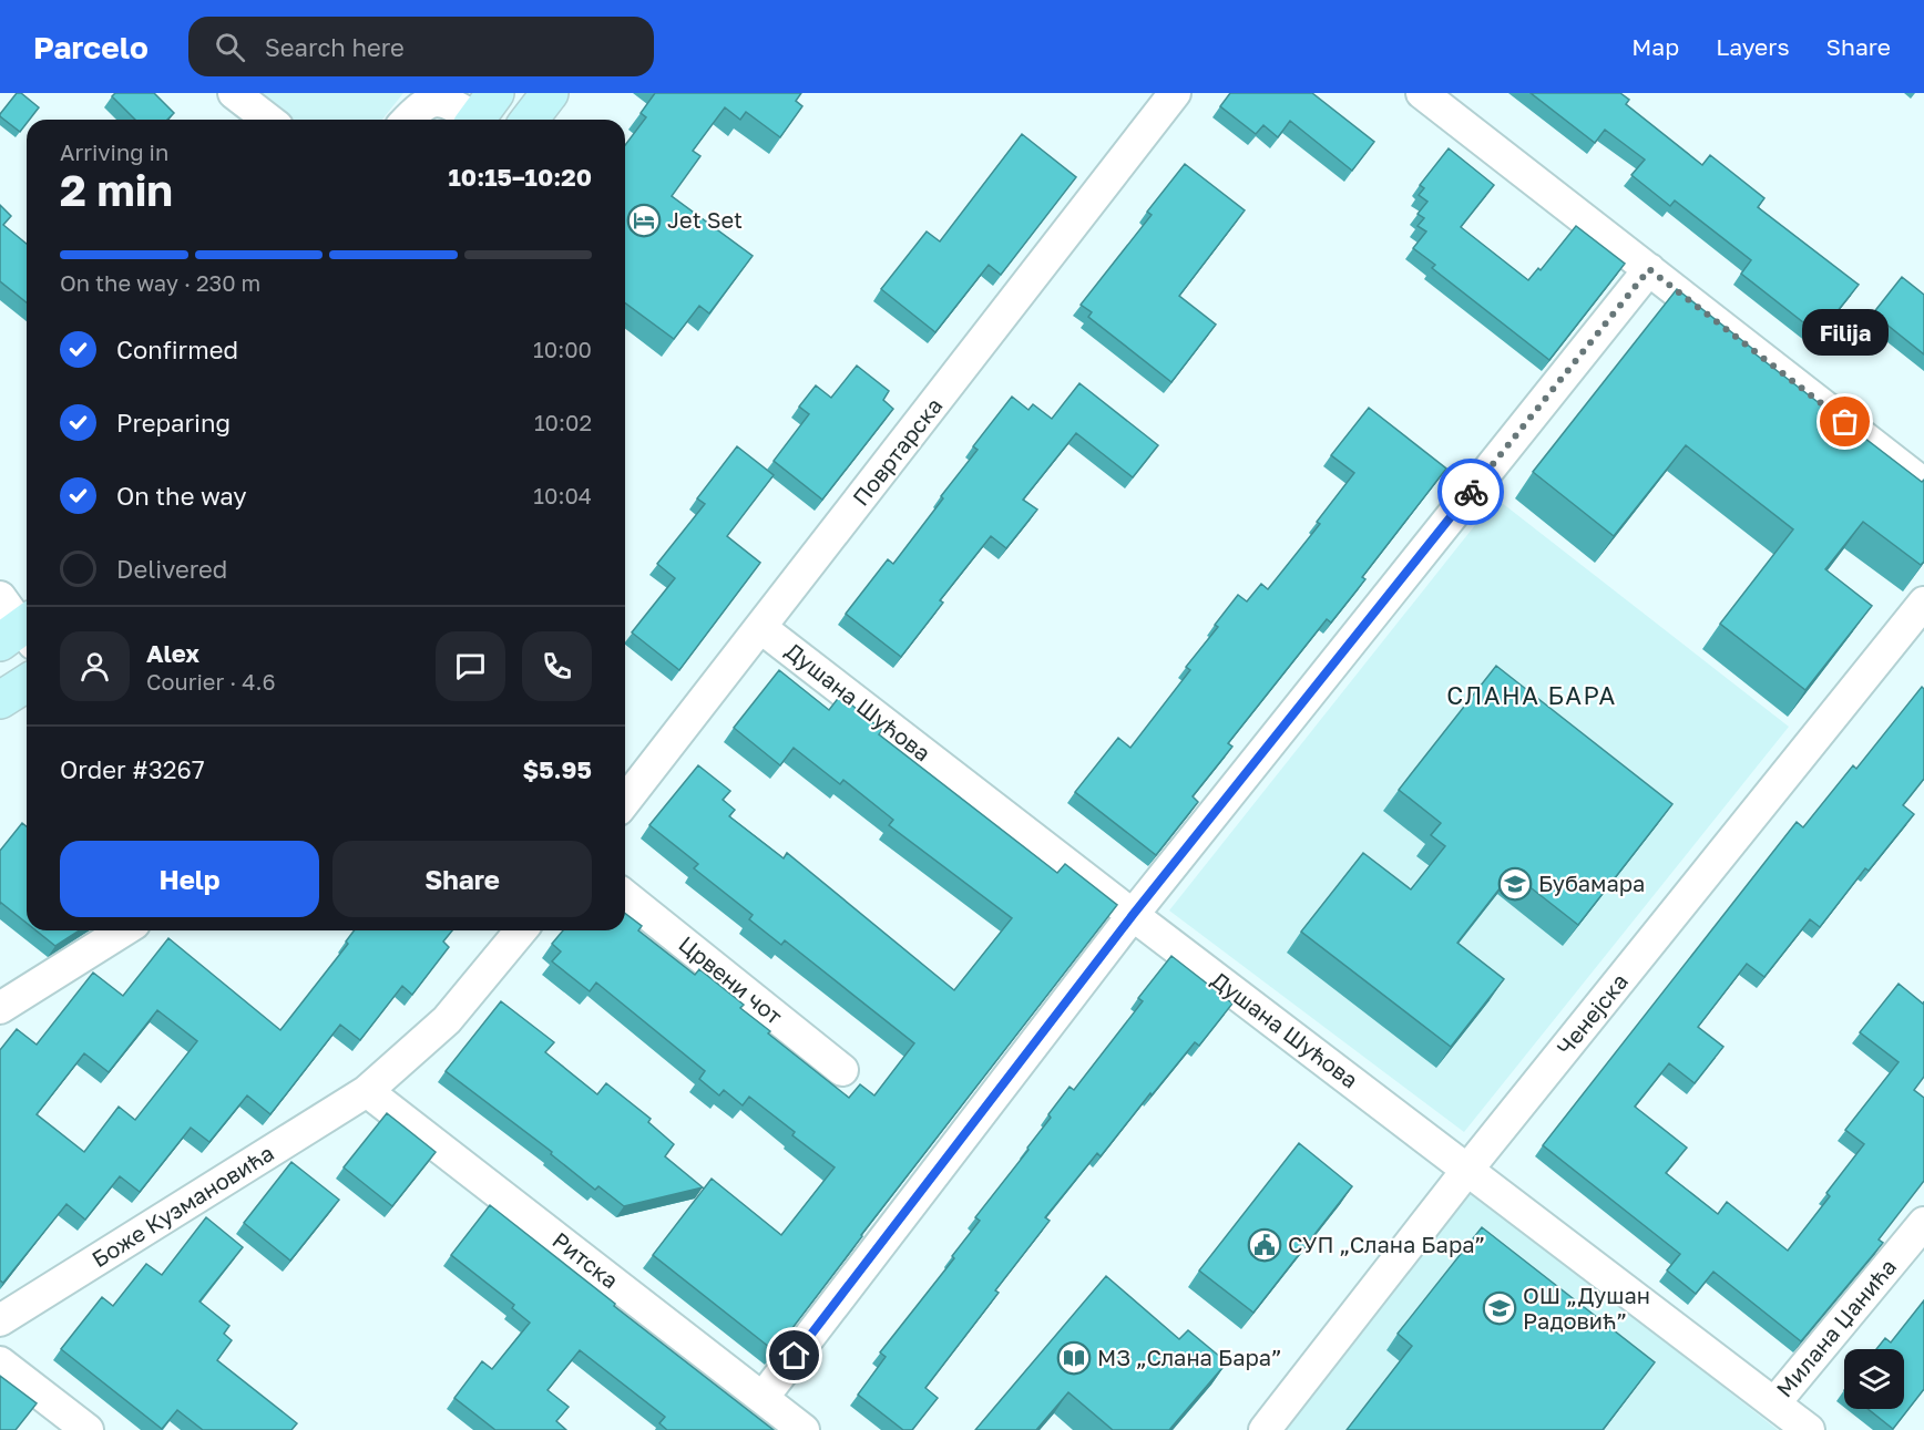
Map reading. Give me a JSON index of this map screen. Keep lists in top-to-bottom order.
{
  "streets": {
    "street": [
      "Повртарска",
      "Душана Шућова",
      "Црвени чот",
      "Ченејска",
      "Боже Кузмановића",
      "Ритска",
      "Милана Џанића"
    ]
  },
  "crossings": [
    ["Повртарска", "Душана Шућова"],
    ["Душана Шућова", "Ченејска"],
    ["Душана Шућова", "Милана Џанића"],
    ["Боже Кузмановића", "Ритска"]
  ],
  "districts": ["СЛАНА БАРА"],
  "places": {
    "hotel": ["Jet Set"],
    "other": ["Filija"],
    "school or university": ["Бубамара", "ОШ „Душан Радовић”"],
    "public building": ["СУП „Слана Бара”"],
    "library": ["МЗ „Слана Бара”"]
  },
  "page": {
    "header": "Parcelo",
    "search": "Search here",
    "nav": ["Map", "Layers", "Share"],
    "heading": ["2 min", "Arriving in", "10:15–10:20"],
    "panel": [
      "Alex",
      "Courier · 4.6",
      "Order #3267",
      "$5.95"
    ],
    "bar": "On the way · 230 m",
    "bubble": "Filija",
    "list": [
      ["Confirmed", "10:00"],
      ["Preparing", "10:02"],
      ["On the way", "10:04"],
      "Delivered"
    ],
    "buttons": ["Help", "Share"]
  }
}
